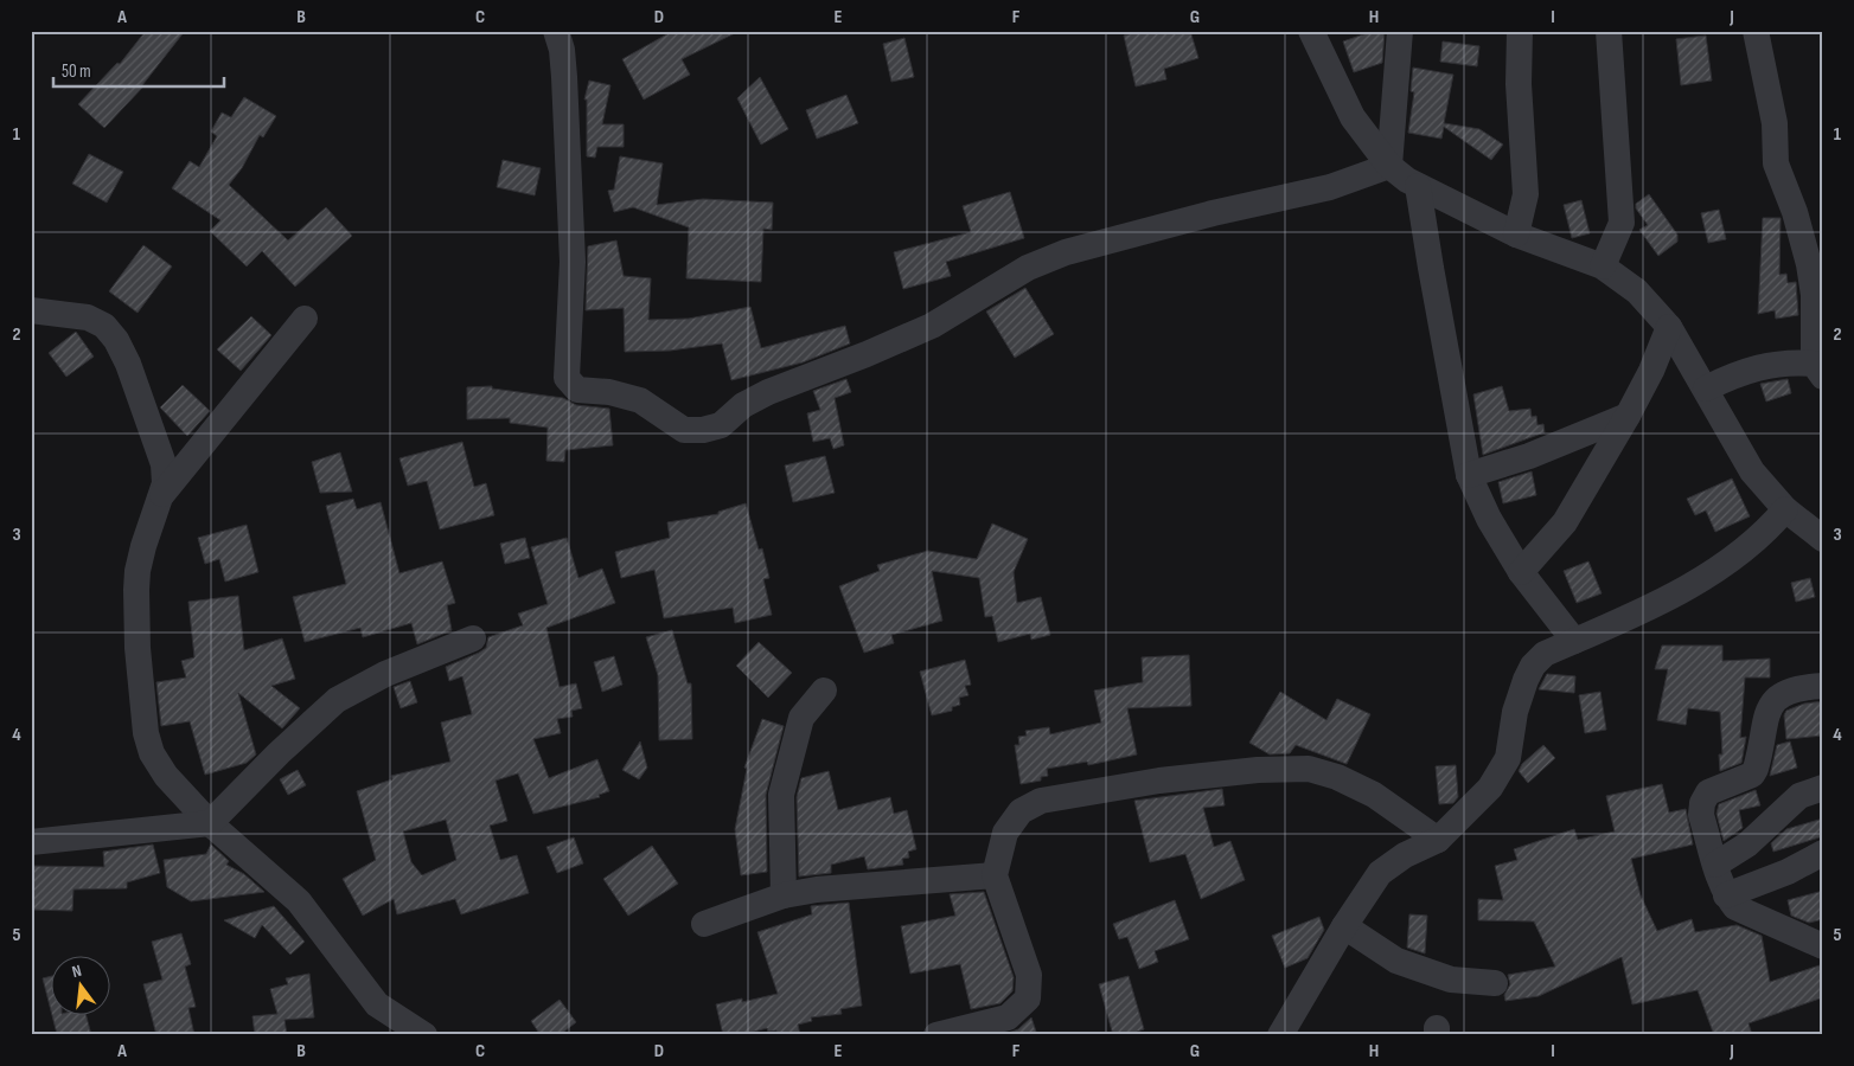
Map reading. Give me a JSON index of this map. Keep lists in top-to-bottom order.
{
  "scale_bar": "50 m",
  "north": "top",
  "grid": {
    "columns": [
      "A",
      "B",
      "C",
      "D",
      "E",
      "F",
      "G",
      "H",
      "I",
      "J"
    ],
    "rows": [
      "1",
      "2",
      "3",
      "4",
      "5"
    ]
  }
}
